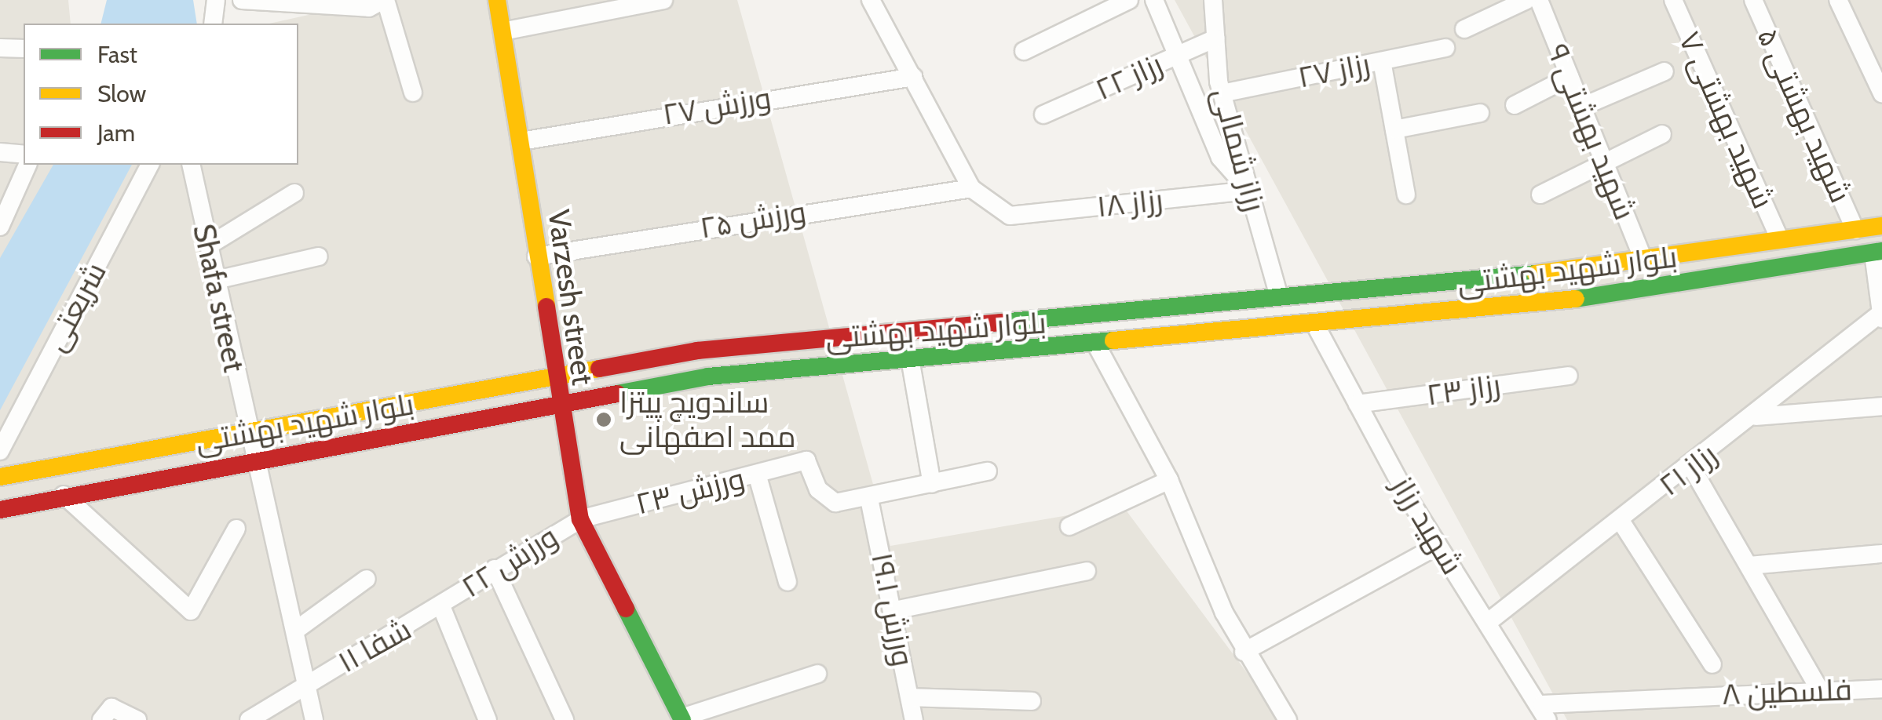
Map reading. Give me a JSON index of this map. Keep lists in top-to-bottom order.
{
  "streets": {
    "main road": ["بلوار شهید بهشتی", "Varzesh street"],
    "street": [
      "رزاز ۲۷",
      "رزاز ۲۲",
      "ورزش ۲۷",
      "شهید بهشتی ۵",
      "شهید بهشتی ۷",
      "شهید بهشتی ۹",
      "رزاز شمالی",
      "رزاز ۱۸",
      "ورزش ۲۵",
      "Shafa street",
      "شریعتی",
      "رزاز ۲۳",
      "رزاز ۲۱",
      "ورزش ۲۳",
      "شهید رزاز",
      "ورزش ۲۲",
      "ورزش ۱۹.۱",
      "شفا ۱۱",
      "فلسطین ۸"
    ]
  },
  "crossings": [
    ["رزاز ۲۷", "رزاز شمالی"],
    ["رزاز ۲۲", "رزاز شمالی"],
    ["ورزش ۲۷", "Varzesh street"],
    ["شهید بهشتی ۵", "بلوار شهید بهشتی"],
    ["شهید بهشتی ۷", "بلوار شهید بهشتی"],
    ["شهید بهشتی ۹", "بلوار شهید بهشتی"],
    ["رزاز شمالی", "رزاز ۱۸"],
    ["رزاز شمالی", "بلوار شهید بهشتی"],
    ["رزاز ۱۸", "ورزش ۲۵"],
    ["ورزش ۲۵", "Varzesh street"],
    ["بلوار شهید بهشتی", "Varzesh street"],
    ["بلوار شهید بهشتی", "Shafa street"],
    ["بلوار شهید بهشتی", "شهید رزاز"],
    ["Varzesh street", "ورزش ۲۳"],
    ["Varzesh street", "ورزش ۲۲"],
    ["رزاز ۲۳", "شهید رزاز"],
    ["رزاز ۲۱", "شهید رزاز"],
    ["ورزش ۲۳", "ورزش ۲۲"],
    ["ورزش ۲۳", "ورزش ۱۹.۱"],
    ["شهید رزاز", "فلسطین ۸"],
    ["ورزش ۲۲", "شفا ۱۱"]
  ],
  "places": ["ساندویچ پیتزا ممد اصفهانی"],
  "legend": ["Fast", "Slow", "Jam"]
}
